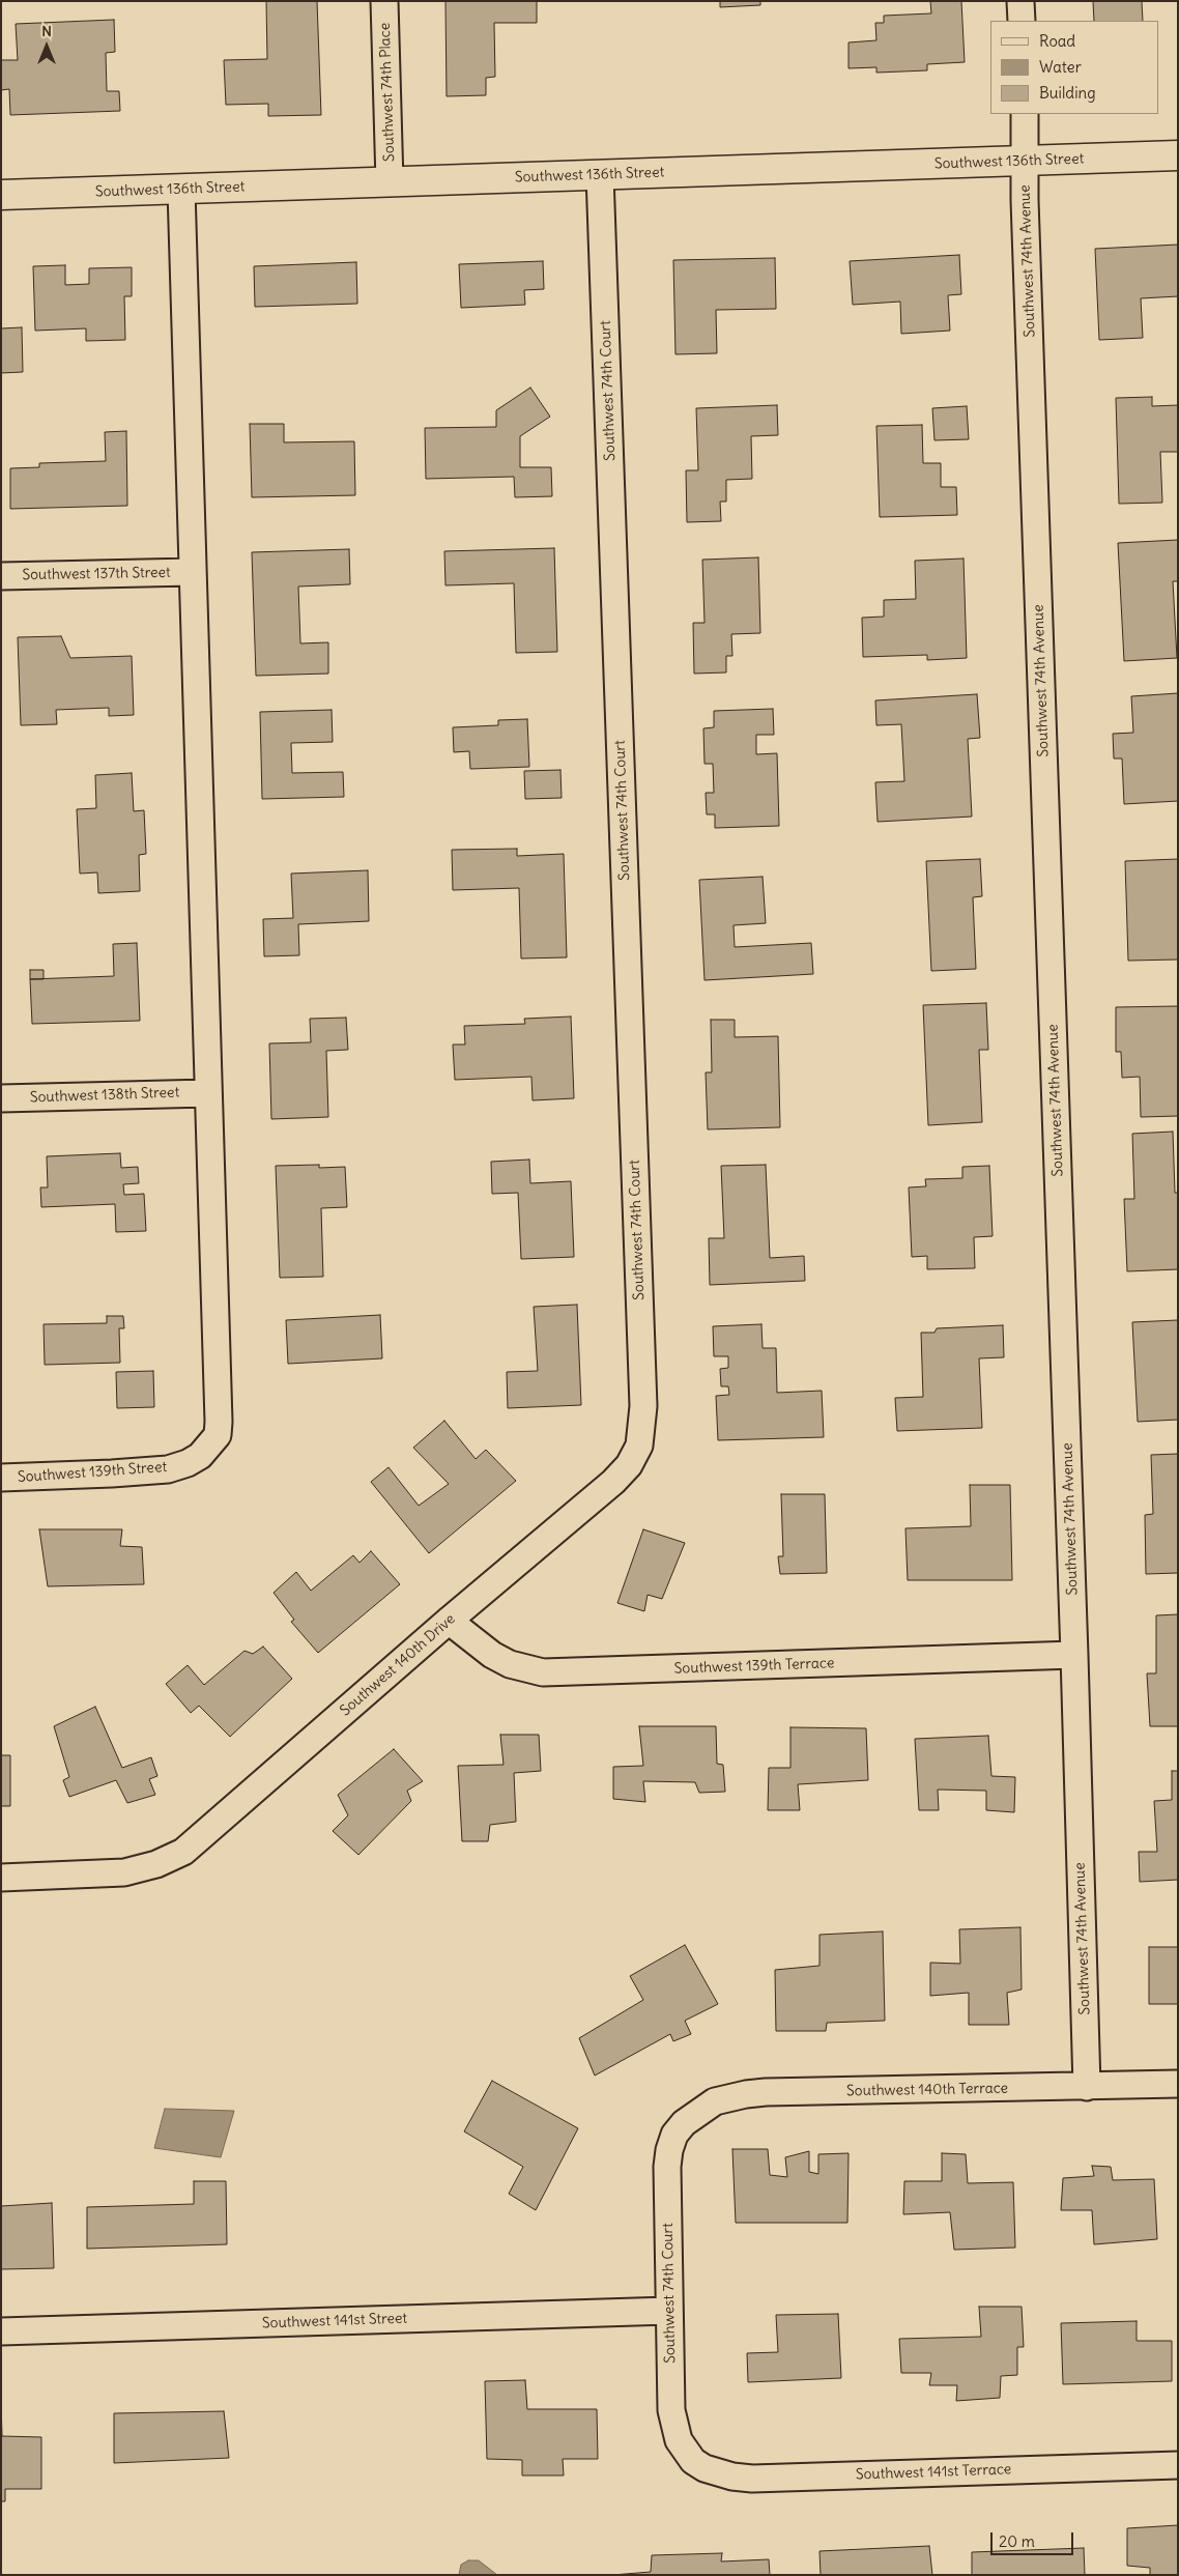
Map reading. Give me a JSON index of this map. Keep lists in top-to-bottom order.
{
  "streets": {
    "street": [
      "Southwest 74th Place",
      "Southwest 136th Street",
      "Southwest 74th Avenue",
      "Southwest 74th Court",
      "Southwest 137th Street",
      "Southwest 138th Street",
      "Southwest 139th Street",
      "Southwest 140th Drive",
      "Southwest 139th Terrace",
      "Southwest 140th Terrace",
      "Southwest 141st Street",
      "Southwest 141st Terrace"
    ]
  },
  "crossings": [
    ["Southwest 74th Place", "Southwest 136th Street"],
    ["Southwest 136th Street", "Southwest 74th Avenue"],
    ["Southwest 136th Street", "Southwest 74th Court"],
    ["Southwest 74th Avenue", "Southwest 139th Terrace"],
    ["Southwest 74th Avenue", "Southwest 140th Terrace"],
    ["Southwest 74th Court", "Southwest 140th Drive"],
    ["Southwest 74th Court", "Southwest 140th Terrace"],
    ["Southwest 74th Court", "Southwest 141st Street"],
    ["Southwest 74th Court", "Southwest 141st Terrace"],
    ["Southwest 138th Street", "Southwest 139th Street"],
    ["Southwest 140th Drive", "Southwest 139th Terrace"]
  ],
  "legend": ["Road", "Water", "Building"],
  "scale_bar": "20 m",
  "north": "top"
}
